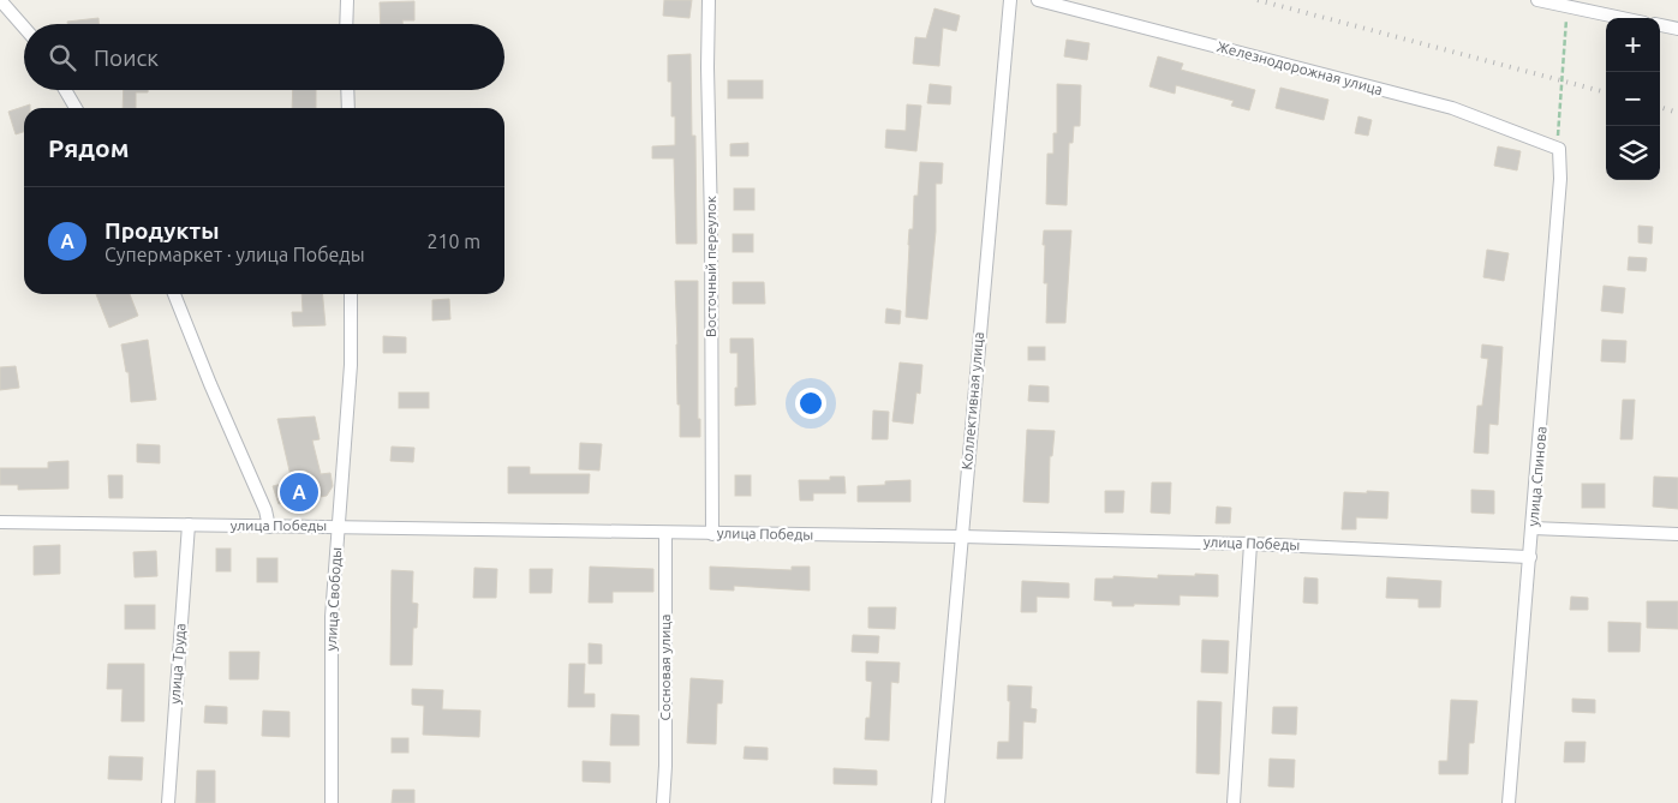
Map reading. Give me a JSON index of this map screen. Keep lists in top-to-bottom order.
{
  "streets": {
    "street": [
      "Железнодорожная улица",
      "Восточный переулок",
      "Коллективная улица",
      "улица Спинова",
      "улица Победы",
      "улица Свободы",
      "улица Труда",
      "Сосновая улица"
    ]
  },
  "crossings": [
    ["Железнодорожная улица", "улица Спинова"],
    ["Восточный переулок", "улица Победы"],
    ["Коллективная улица", "улица Победы"],
    ["улица Спинова", "улица Победы"],
    ["улица Победы", "улица Свободы"],
    ["улица Победы", "улица Труда"],
    ["улица Победы", "Сосновая улица"]
  ],
  "page": {
    "map_buttons": ["+", "−"],
    "search": "Поиск",
    "heading": "Рядом",
    "list": [
      {
        "mark": "A",
        "name": "Продукты",
        "note": "Супермаркет · улица Победы",
        "value": "210 m"
      }
    ],
    "pins": "A"
  }
}
